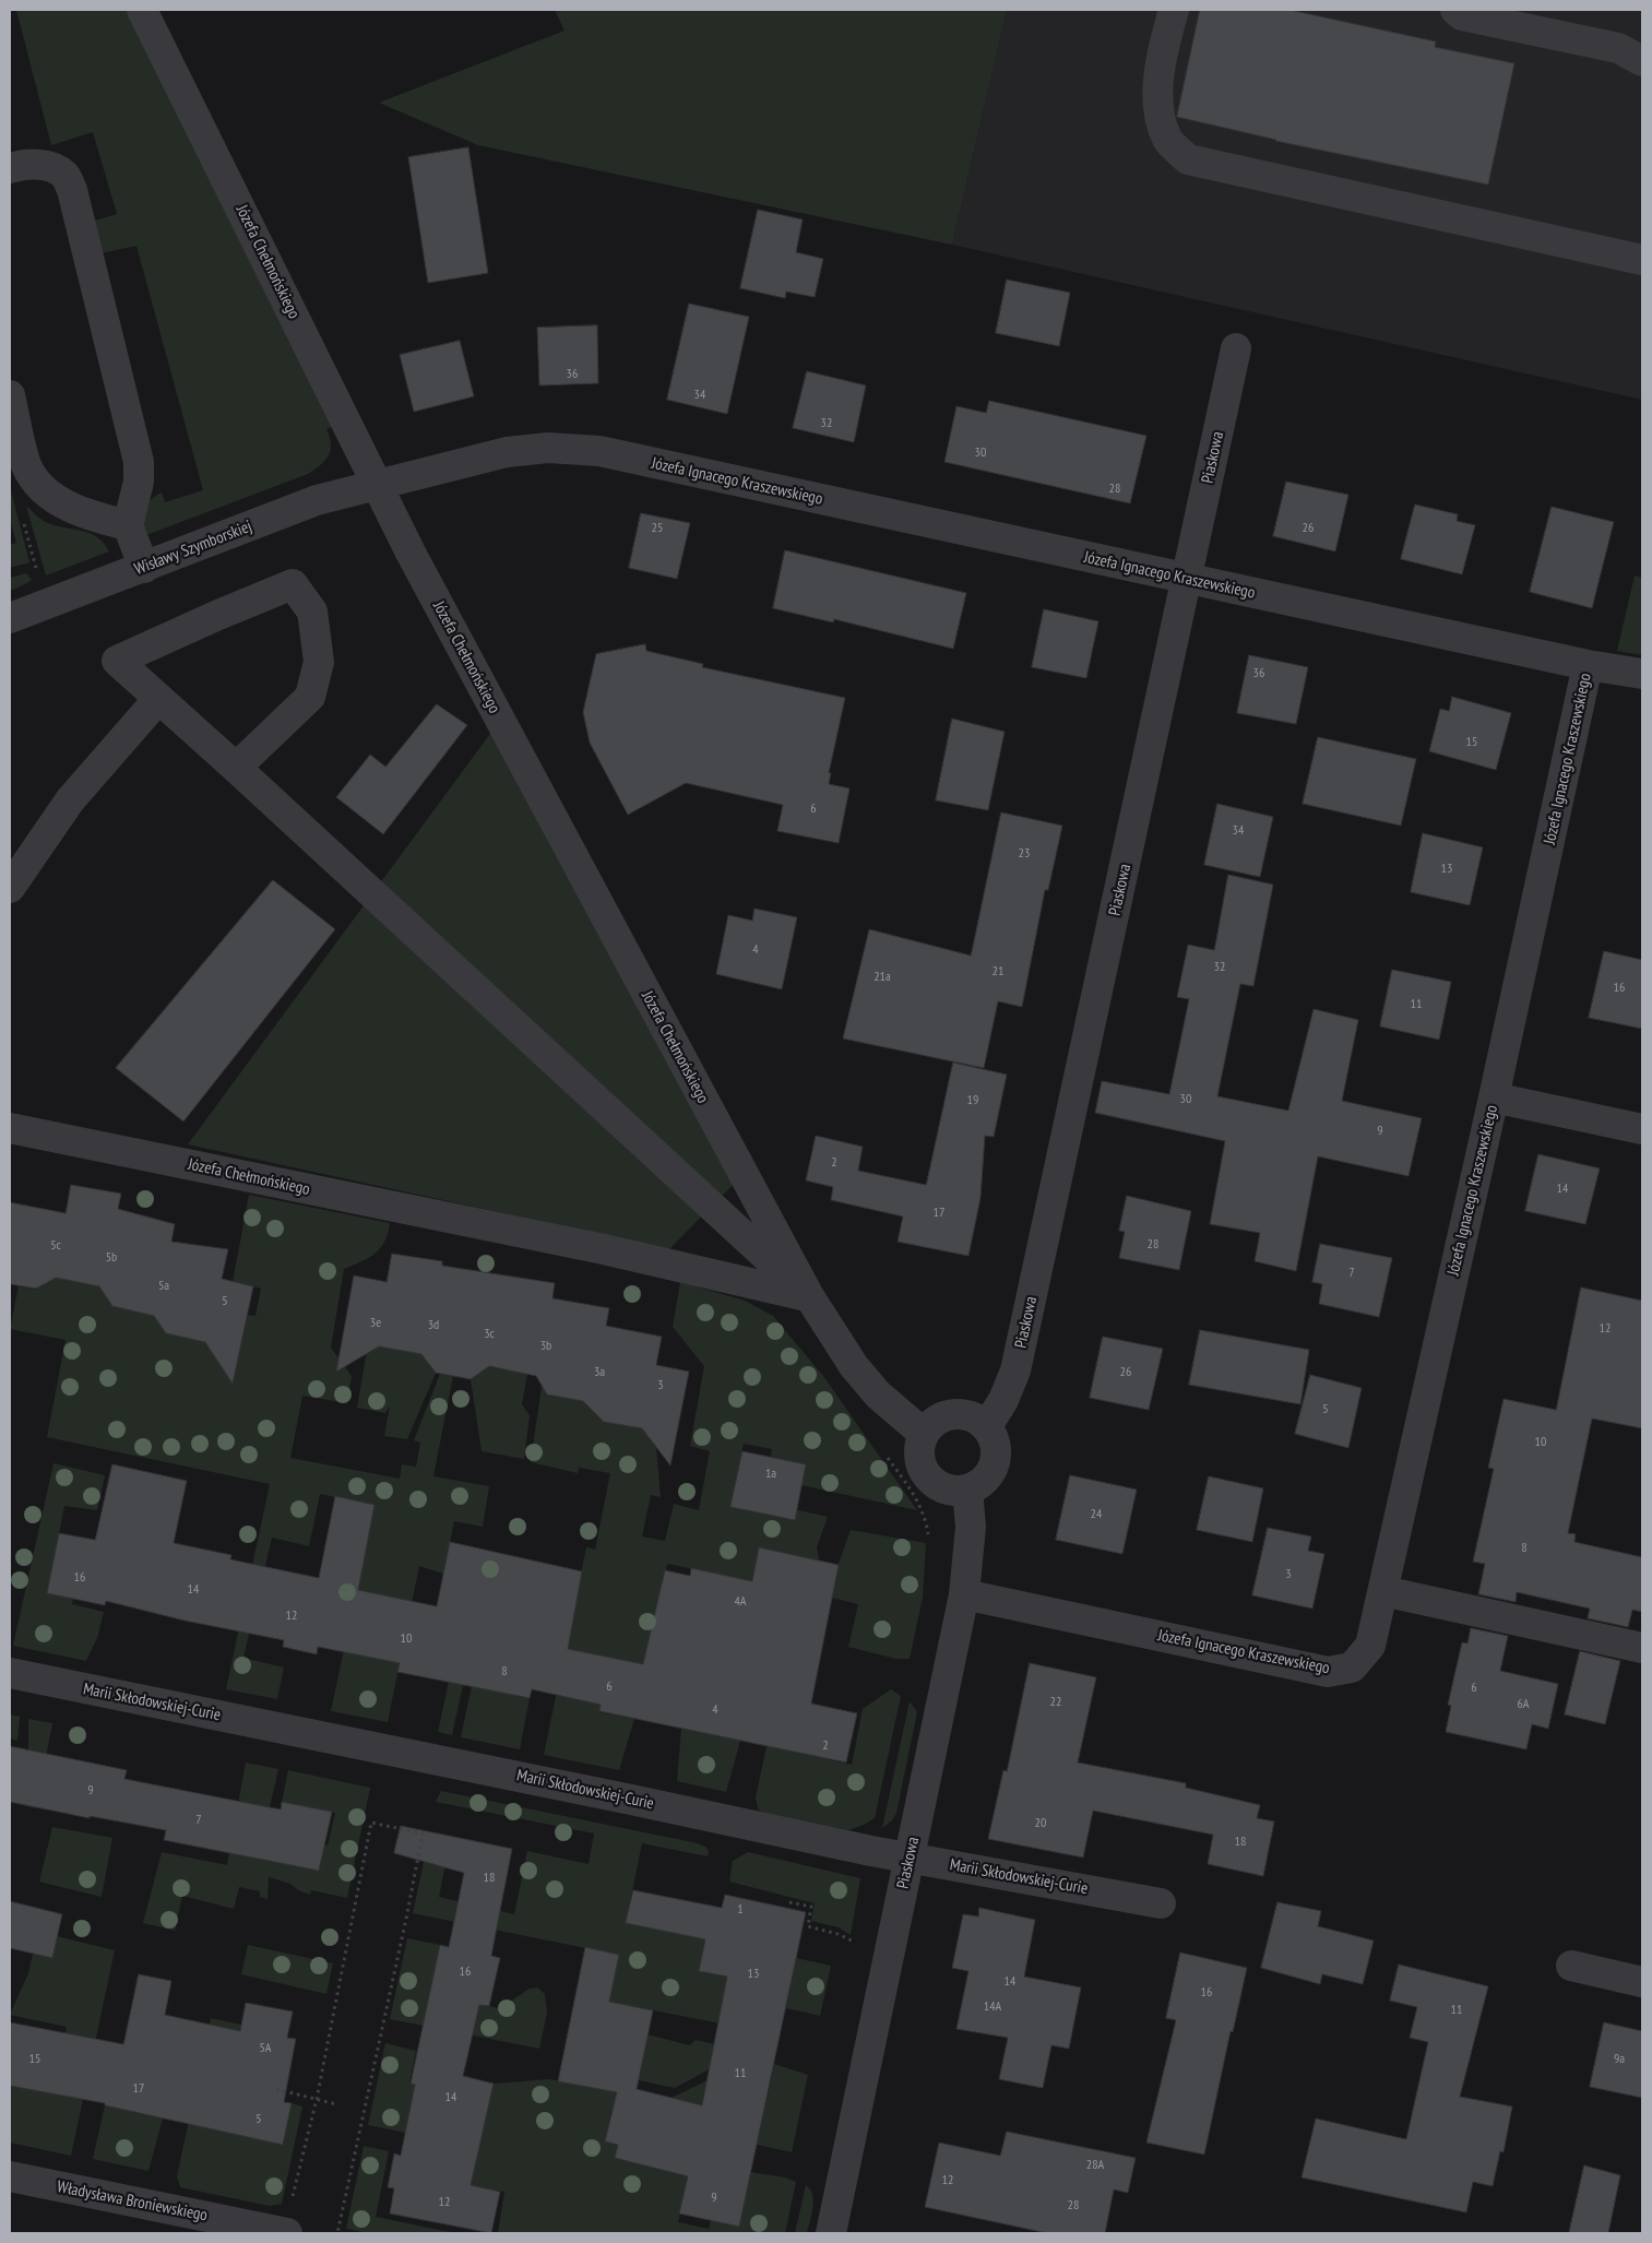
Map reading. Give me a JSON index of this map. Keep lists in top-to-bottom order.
{
  "streets": {
    "street": [
      "Józefa Chełmońskiego",
      "Piaskowa",
      "Józefa Ignacego Kraszewskiego",
      "Wisławy Szymborskiej",
      "Marii Skłodowskiej-Curie",
      "Władysława Broniewskiego"
    ]
  },
  "crossings": [
    ["Józefa Chełmońskiego", "Piaskowa"],
    ["Józefa Chełmońskiego", "Józefa Ignacego Kraszewskiego"],
    ["Józefa Chełmońskiego", "Wisławy Szymborskiej"],
    ["Piaskowa", "Józefa Ignacego Kraszewskiego"],
    ["Piaskowa", "Marii Skłodowskiej-Curie"],
    ["Józefa Ignacego Kraszewskiego", "Wisławy Szymborskiej"]
  ],
  "house_numbers": [
    "36",
    "34",
    "32",
    "30",
    "28",
    "25",
    "26",
    "36",
    "15",
    "6",
    "34",
    "23",
    "13",
    "4",
    "32",
    "21",
    "21a",
    "16",
    "11",
    "30",
    "19",
    "9",
    "2",
    "14",
    "17",
    "28",
    "5c",
    "5b",
    "7",
    "5a",
    "5",
    "3e",
    "3d",
    "12",
    "3c",
    "3b",
    "3a",
    "26",
    "3",
    "5",
    "10",
    "1a",
    "24",
    "8",
    "3",
    "16",
    "14",
    "4A",
    "12",
    "10",
    "8",
    "6",
    "6",
    "22",
    "6A",
    "4",
    "2",
    "9",
    "7",
    "20",
    "18",
    "18",
    "1",
    "16",
    "13",
    "14",
    "16",
    "14A",
    "11",
    "5A",
    "15",
    "9a",
    "11",
    "17",
    "14",
    "5",
    "28A",
    "12",
    "9",
    "12",
    "28"
  ]
}
